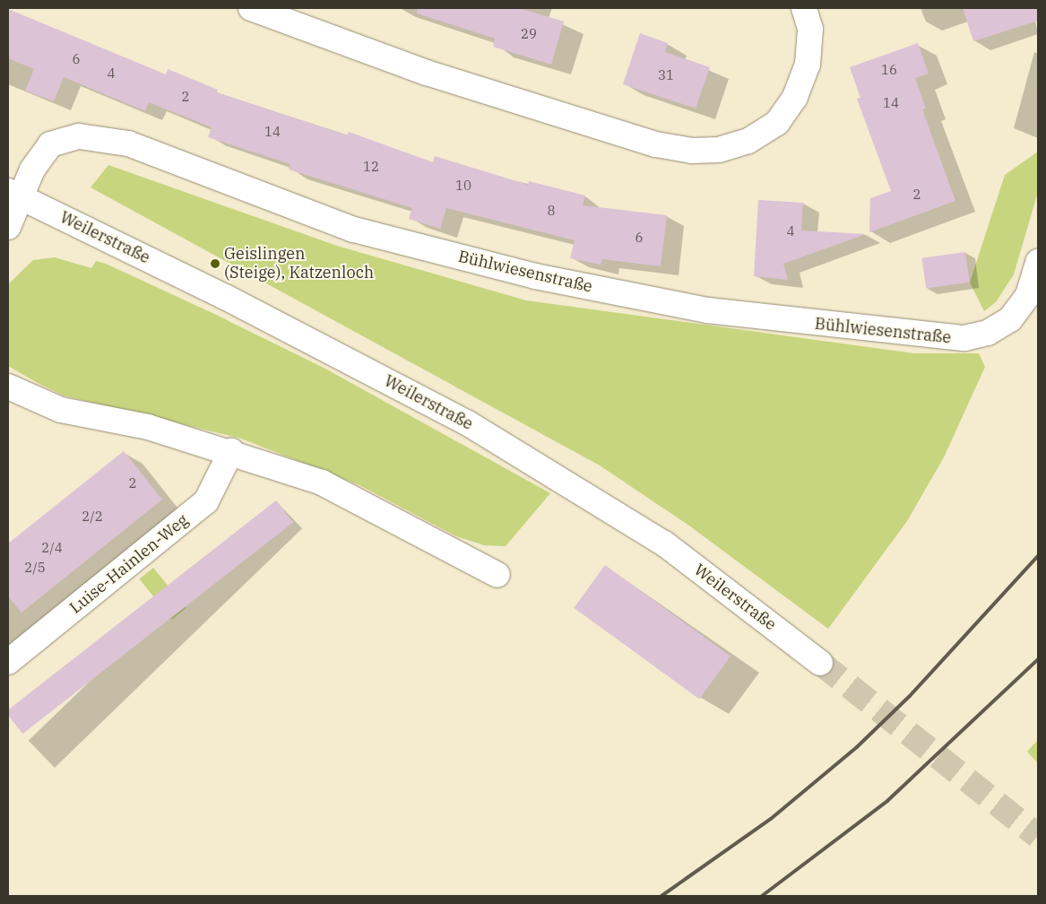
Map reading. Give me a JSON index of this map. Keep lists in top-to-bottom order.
{
  "streets": {
    "street": ["Weilerstraße", "Bühlwiesenstraße", "Luise-Hainlen-Weg"]
  },
  "crossings": [
    ["Weilerstraße", "Bühlwiesenstraße"]
  ],
  "places": ["Geislingen (Steige), Katzenloch"],
  "house_numbers": [
    "29",
    "6",
    "16",
    "4",
    "31",
    "2",
    "14",
    "14",
    "12",
    "10",
    "2",
    "8",
    "4",
    "6",
    "2",
    "2/2",
    "2/4",
    "2/5"
  ]
}
